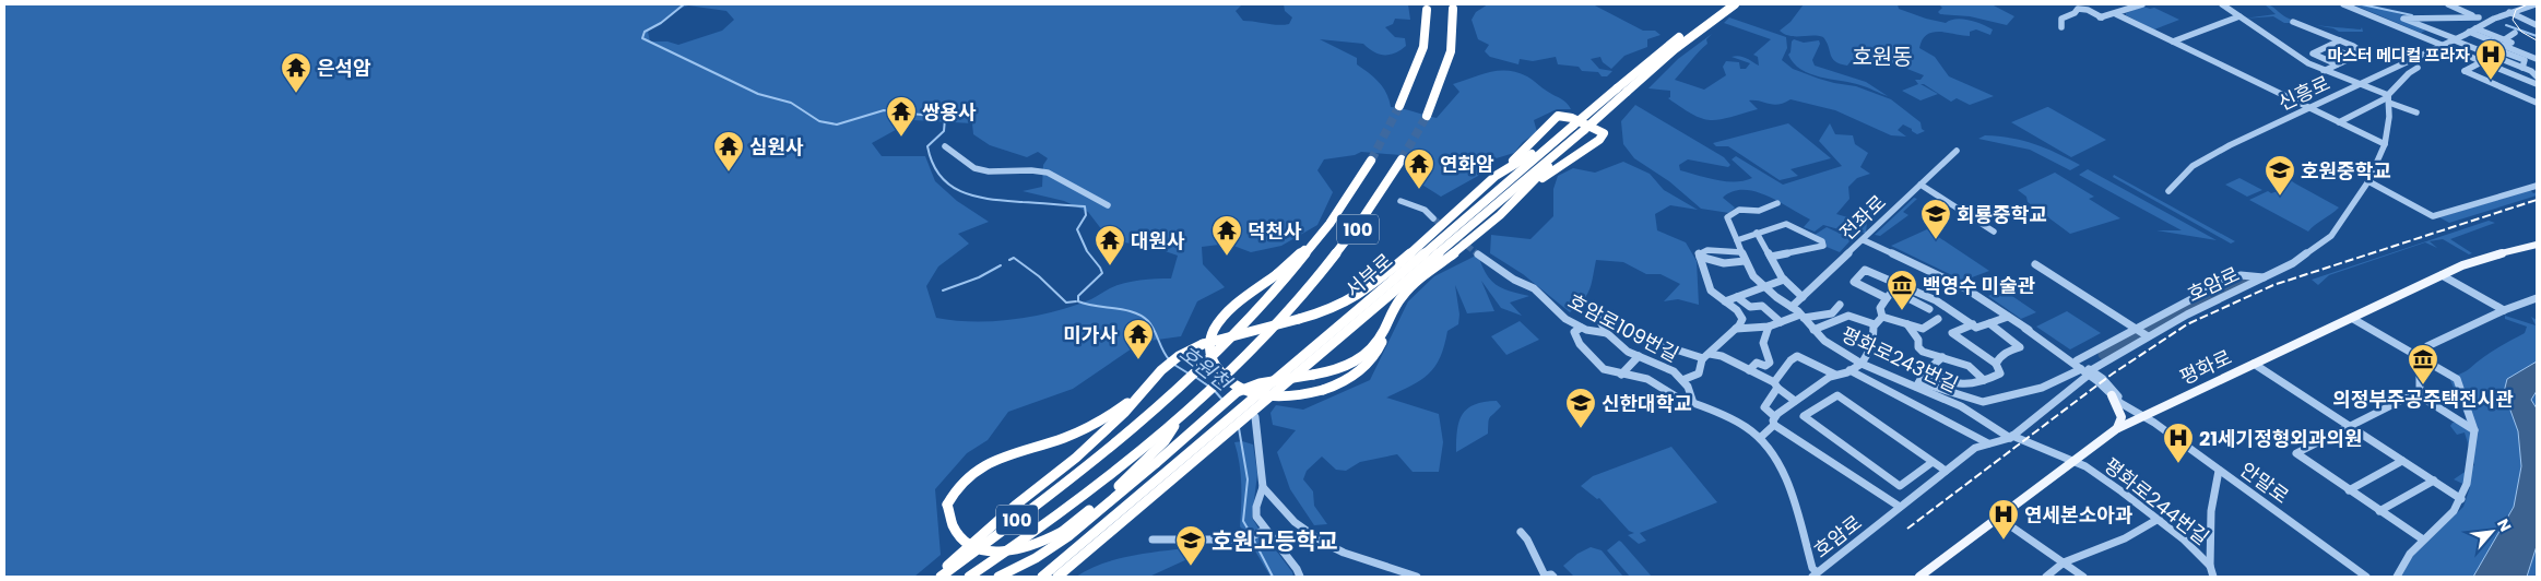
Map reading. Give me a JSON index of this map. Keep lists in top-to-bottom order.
{
  "streets": {
    "highway": ["100", "서부로"],
    "main road": ["평화로"],
    "street": [
      "신흥로",
      "전좌로",
      "호암로",
      "호암로109번길",
      "평화로243번길",
      "안말로",
      "평화로244번길"
    ]
  },
  "crossings": [
    ["전좌로", "평화로243번길"],
    ["전좌로", "안말로"],
    ["호암로", "평화로243번길"],
    ["호암로", "안말로"],
    ["평화로243번길", "평화로"],
    ["평화로243번길", "평화로244번길"],
    ["평화로", "안말로"],
    ["평화로", "평화로244번길"]
  ],
  "districts": ["호원동"],
  "water": ["호원천"],
  "places": {
    "hospital": ["마스터 메디컬 프라자", "21세기정형외과의원", "연세본소아과"],
    "temple": [
      "은석암",
      "쌍용사",
      "심원사",
      "연화암",
      "덕천사",
      "대원사",
      "미가사"
    ],
    "school or university": [
      "호원중학교",
      "회룡중학교",
      "신한대학교",
      "호원고등학교"
    ],
    "museum": ["백영수 미술관", "의정부주공주택전시관"]
  },
  "north": "top right"
}
